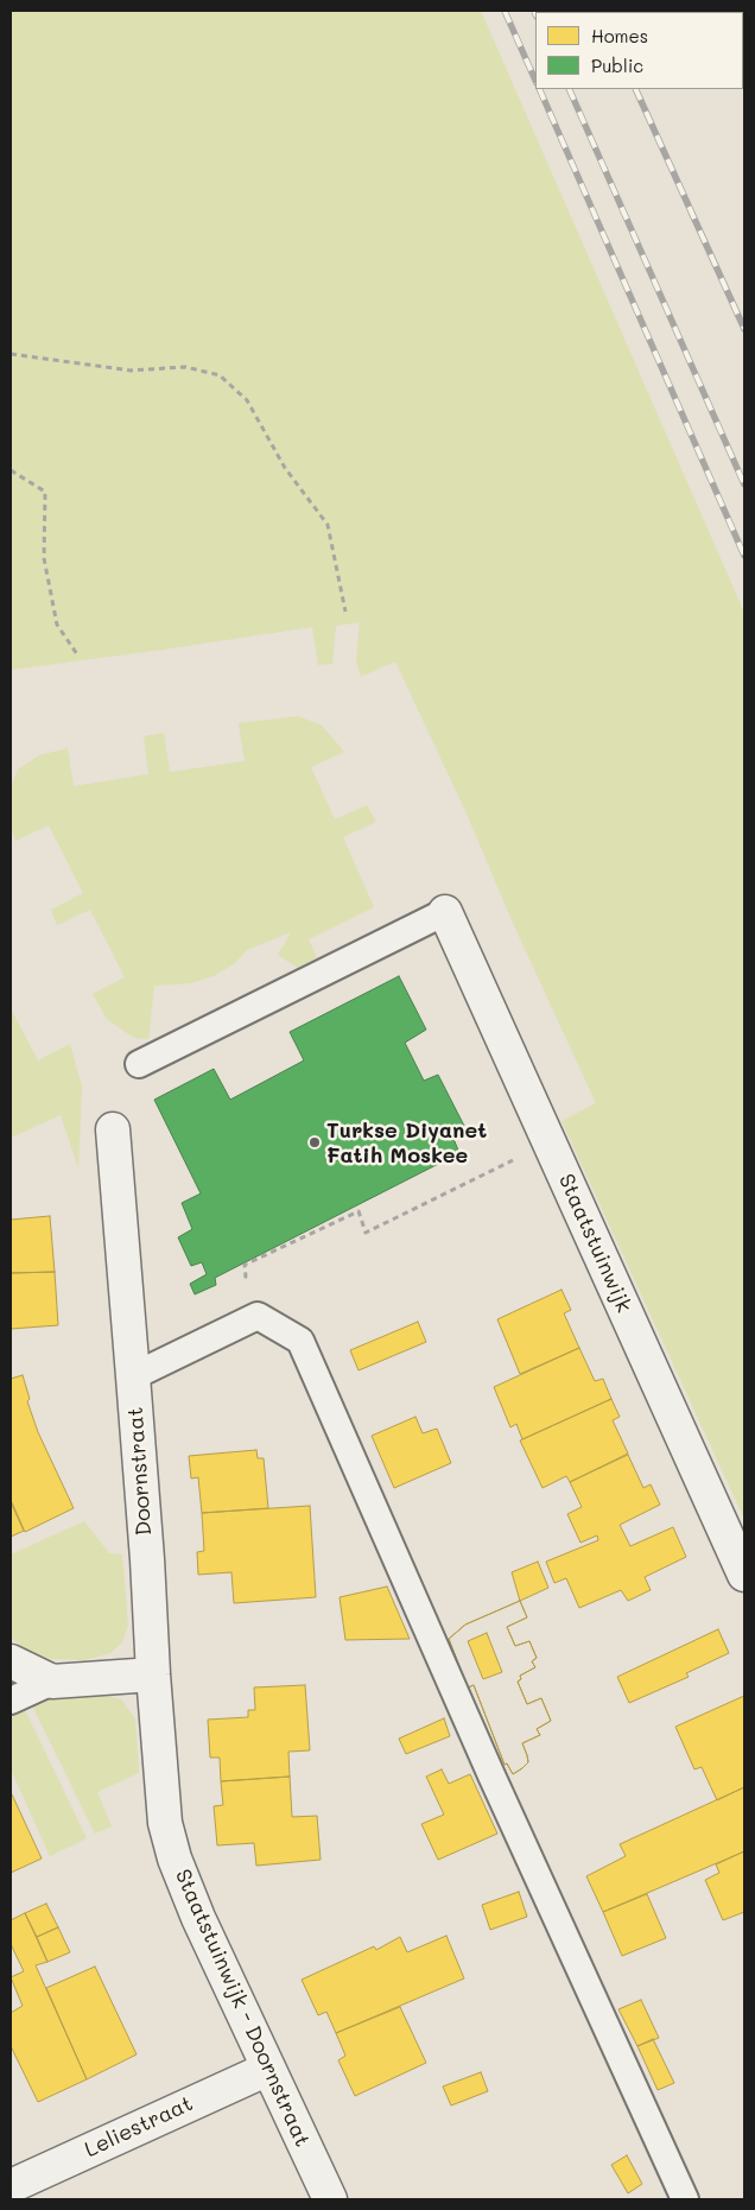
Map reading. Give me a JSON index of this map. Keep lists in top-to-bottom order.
{
  "streets": {
    "street": [
      "Staatstuinwijk",
      "Doornstraat",
      "Staatstuinwijk - Doornstraat",
      "Leliestraat"
    ]
  },
  "crossings": [
    ["Doornstraat", "Staatstuinwijk - Doornstraat"],
    ["Staatstuinwijk - Doornstraat", "Leliestraat"]
  ],
  "places": ["Turkse Diyanet Fatih Moskee"],
  "legend": ["Homes", "Public"]
}
